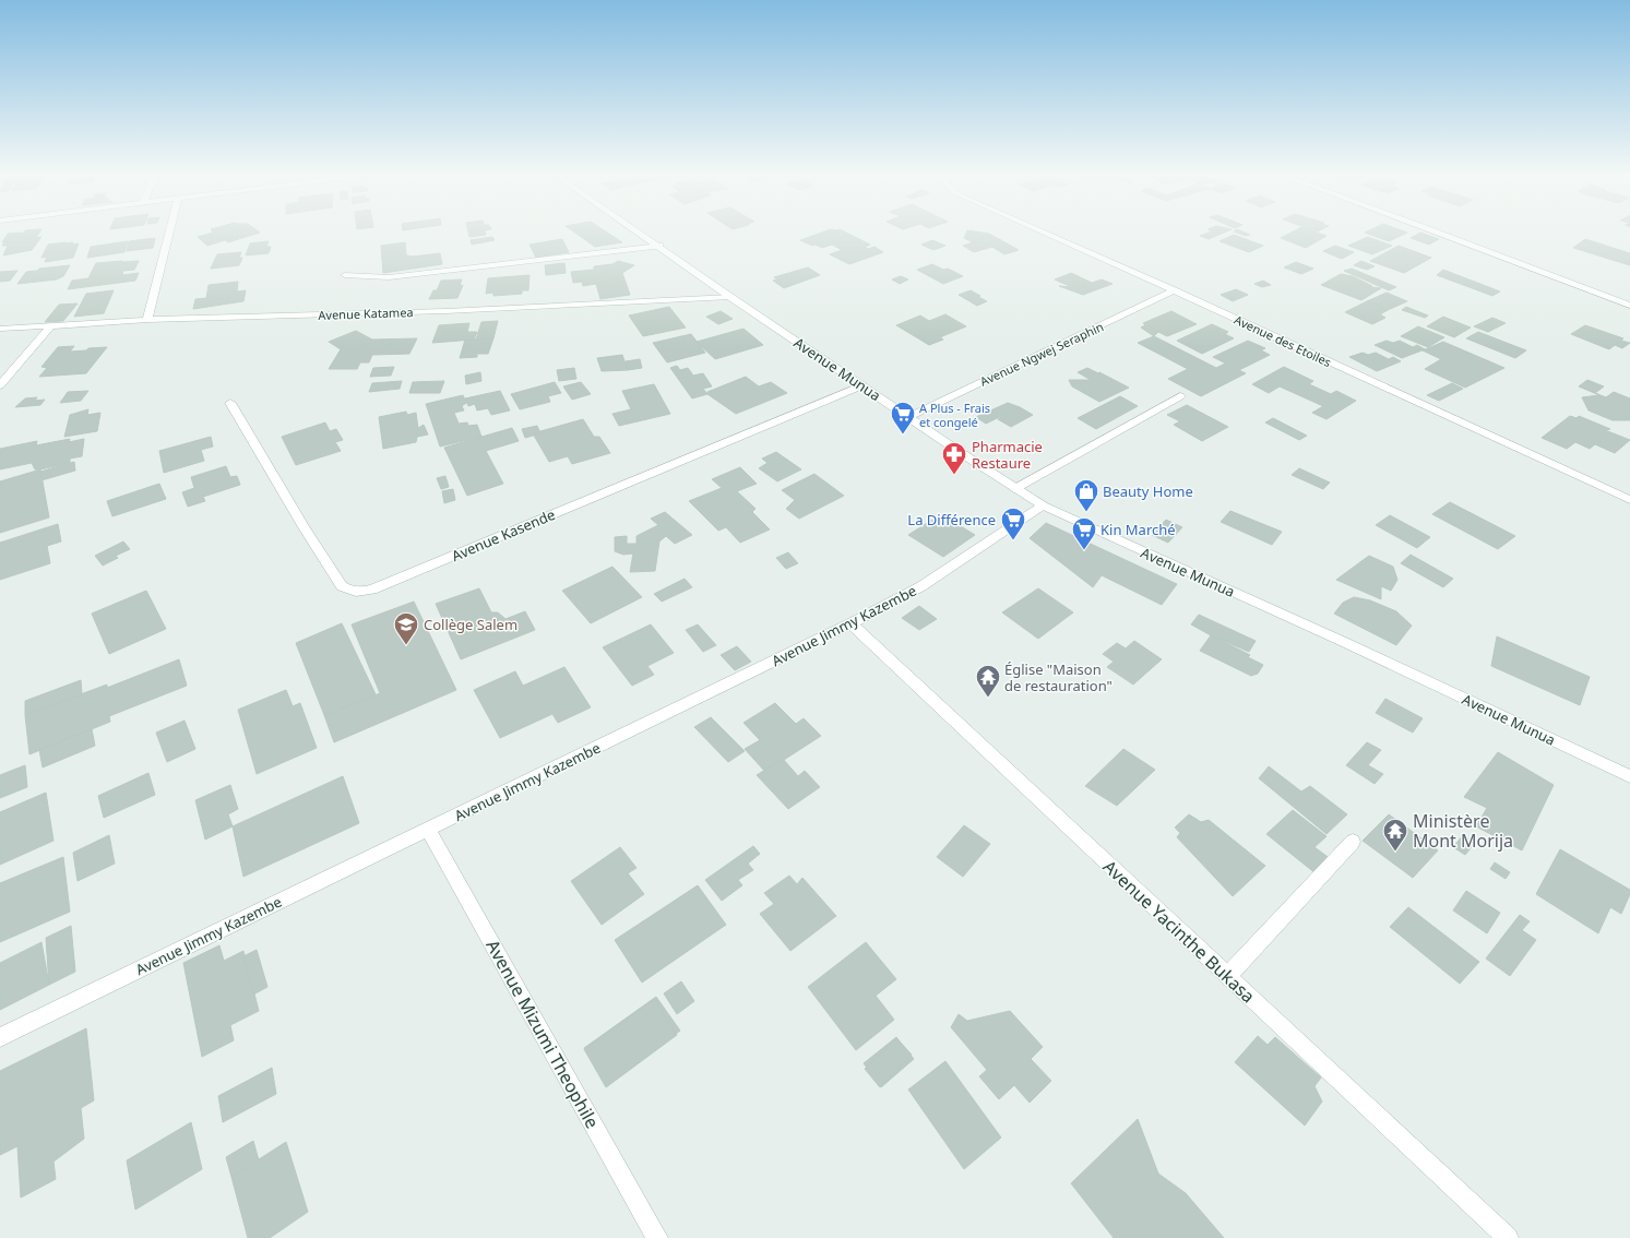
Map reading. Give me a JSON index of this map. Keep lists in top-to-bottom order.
{
  "streets": {
    "street": [
      "Avenue Katamea",
      "Avenue des Etoiles",
      "Avenue Ngwej Seraphin",
      "Avenue Munua",
      "Avenue Kasende",
      "Avenue Jimmy Kazembe",
      "Avenue Yacinthe Bukasa",
      "Avenue Mizumi Theophile"
    ]
  },
  "crossings": [
    ["Avenue Katamea", "Avenue Munua"],
    ["Avenue des Etoiles", "Avenue Ngwej Seraphin"],
    ["Avenue Ngwej Seraphin", "Avenue Munua"],
    ["Avenue Munua", "Avenue Kasende"],
    ["Avenue Munua", "Avenue Jimmy Kazembe"],
    ["Avenue Jimmy Kazembe", "Avenue Yacinthe Bukasa"],
    ["Avenue Jimmy Kazembe", "Avenue Mizumi Theophile"]
  ],
  "places": {
    "supermarket": ["A Plus - Frais et congelé", "La Différence", "Kin Marché"],
    "pharmacy": ["Pharmacie Restaure"],
    "shop": ["Beauty Home"],
    "school or university": ["Collège Salem"],
    "temple": ["Église \"Maison de restauration\"", "Ministère Mont Morija"]
  }
}
